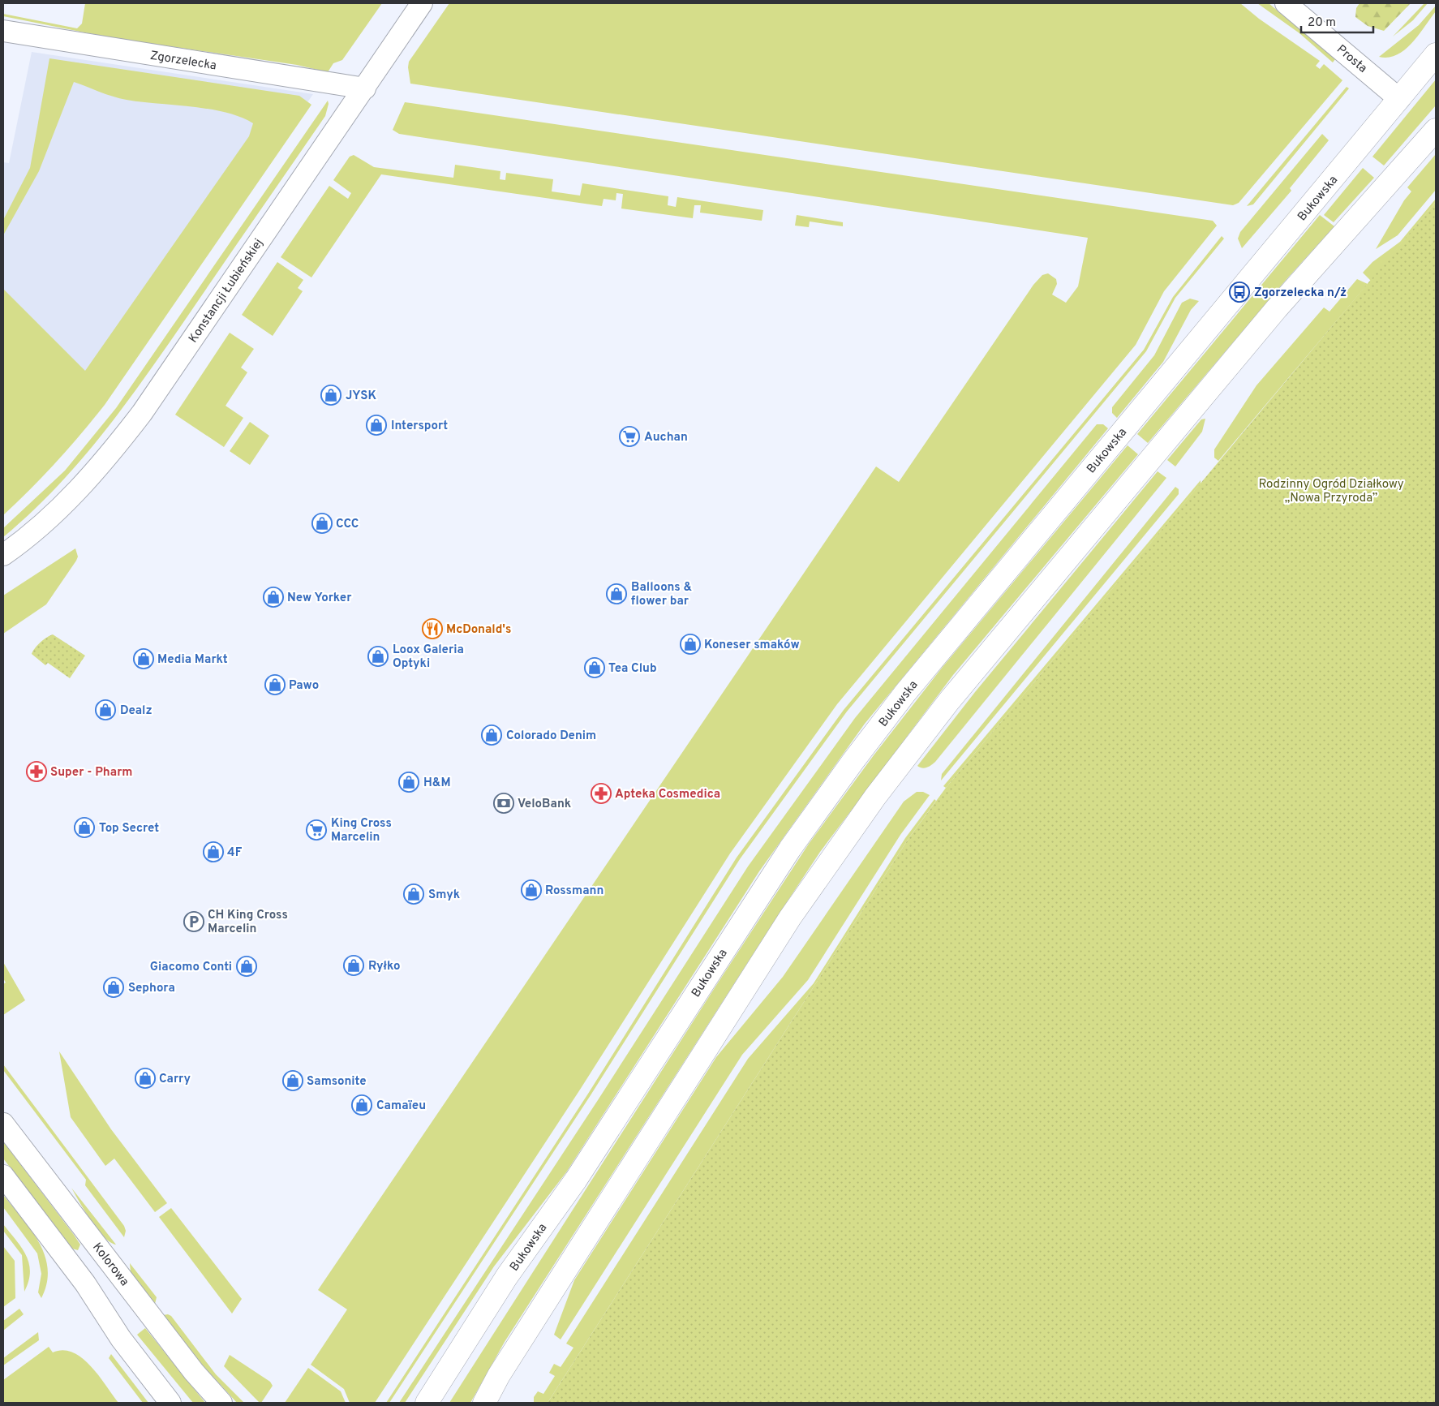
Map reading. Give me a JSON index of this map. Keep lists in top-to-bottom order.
{
  "streets": {
    "main road": ["Bukowska"],
    "street": [
      "Prosta",
      "Zgorzelecka",
      "Konstancji Łubieńskiej",
      "Kolorowa"
    ]
  },
  "crossings": [
    ["Prosta", "Bukowska"],
    ["Zgorzelecka", "Konstancji Łubieńskiej"]
  ],
  "parks": ["Rodzinny Ogród Działkowy „Nowa Przyroda”"],
  "places": {
    "bus stop": ["Zgorzelecka n/ż"],
    "shop": [
      "JYSK",
      "Intersport",
      "CCC",
      "Balloons & flower bar",
      "New Yorker",
      "Koneser smaków",
      "Loox Galeria Optyki",
      "Media Markt",
      "Tea Club",
      "Pawo",
      "Dealz",
      "Colorado Denim",
      "H&M",
      "Top Secret",
      "4F",
      "Rossmann",
      "Smyk",
      "Ryłko",
      "Giacomo Conti",
      "Sephora",
      "Carry",
      "Samsonite",
      "Camaïeu"
    ],
    "supermarket": ["Auchan", "King Cross Marcelin"],
    "restaurant": ["McDonald's"],
    "pharmacy": ["Super - Pharm", "Apteka Cosmedica"],
    "bank": ["VeloBank"],
    "parking": ["CH King Cross Marcelin"]
  },
  "scale_bar": "20 m"
}
